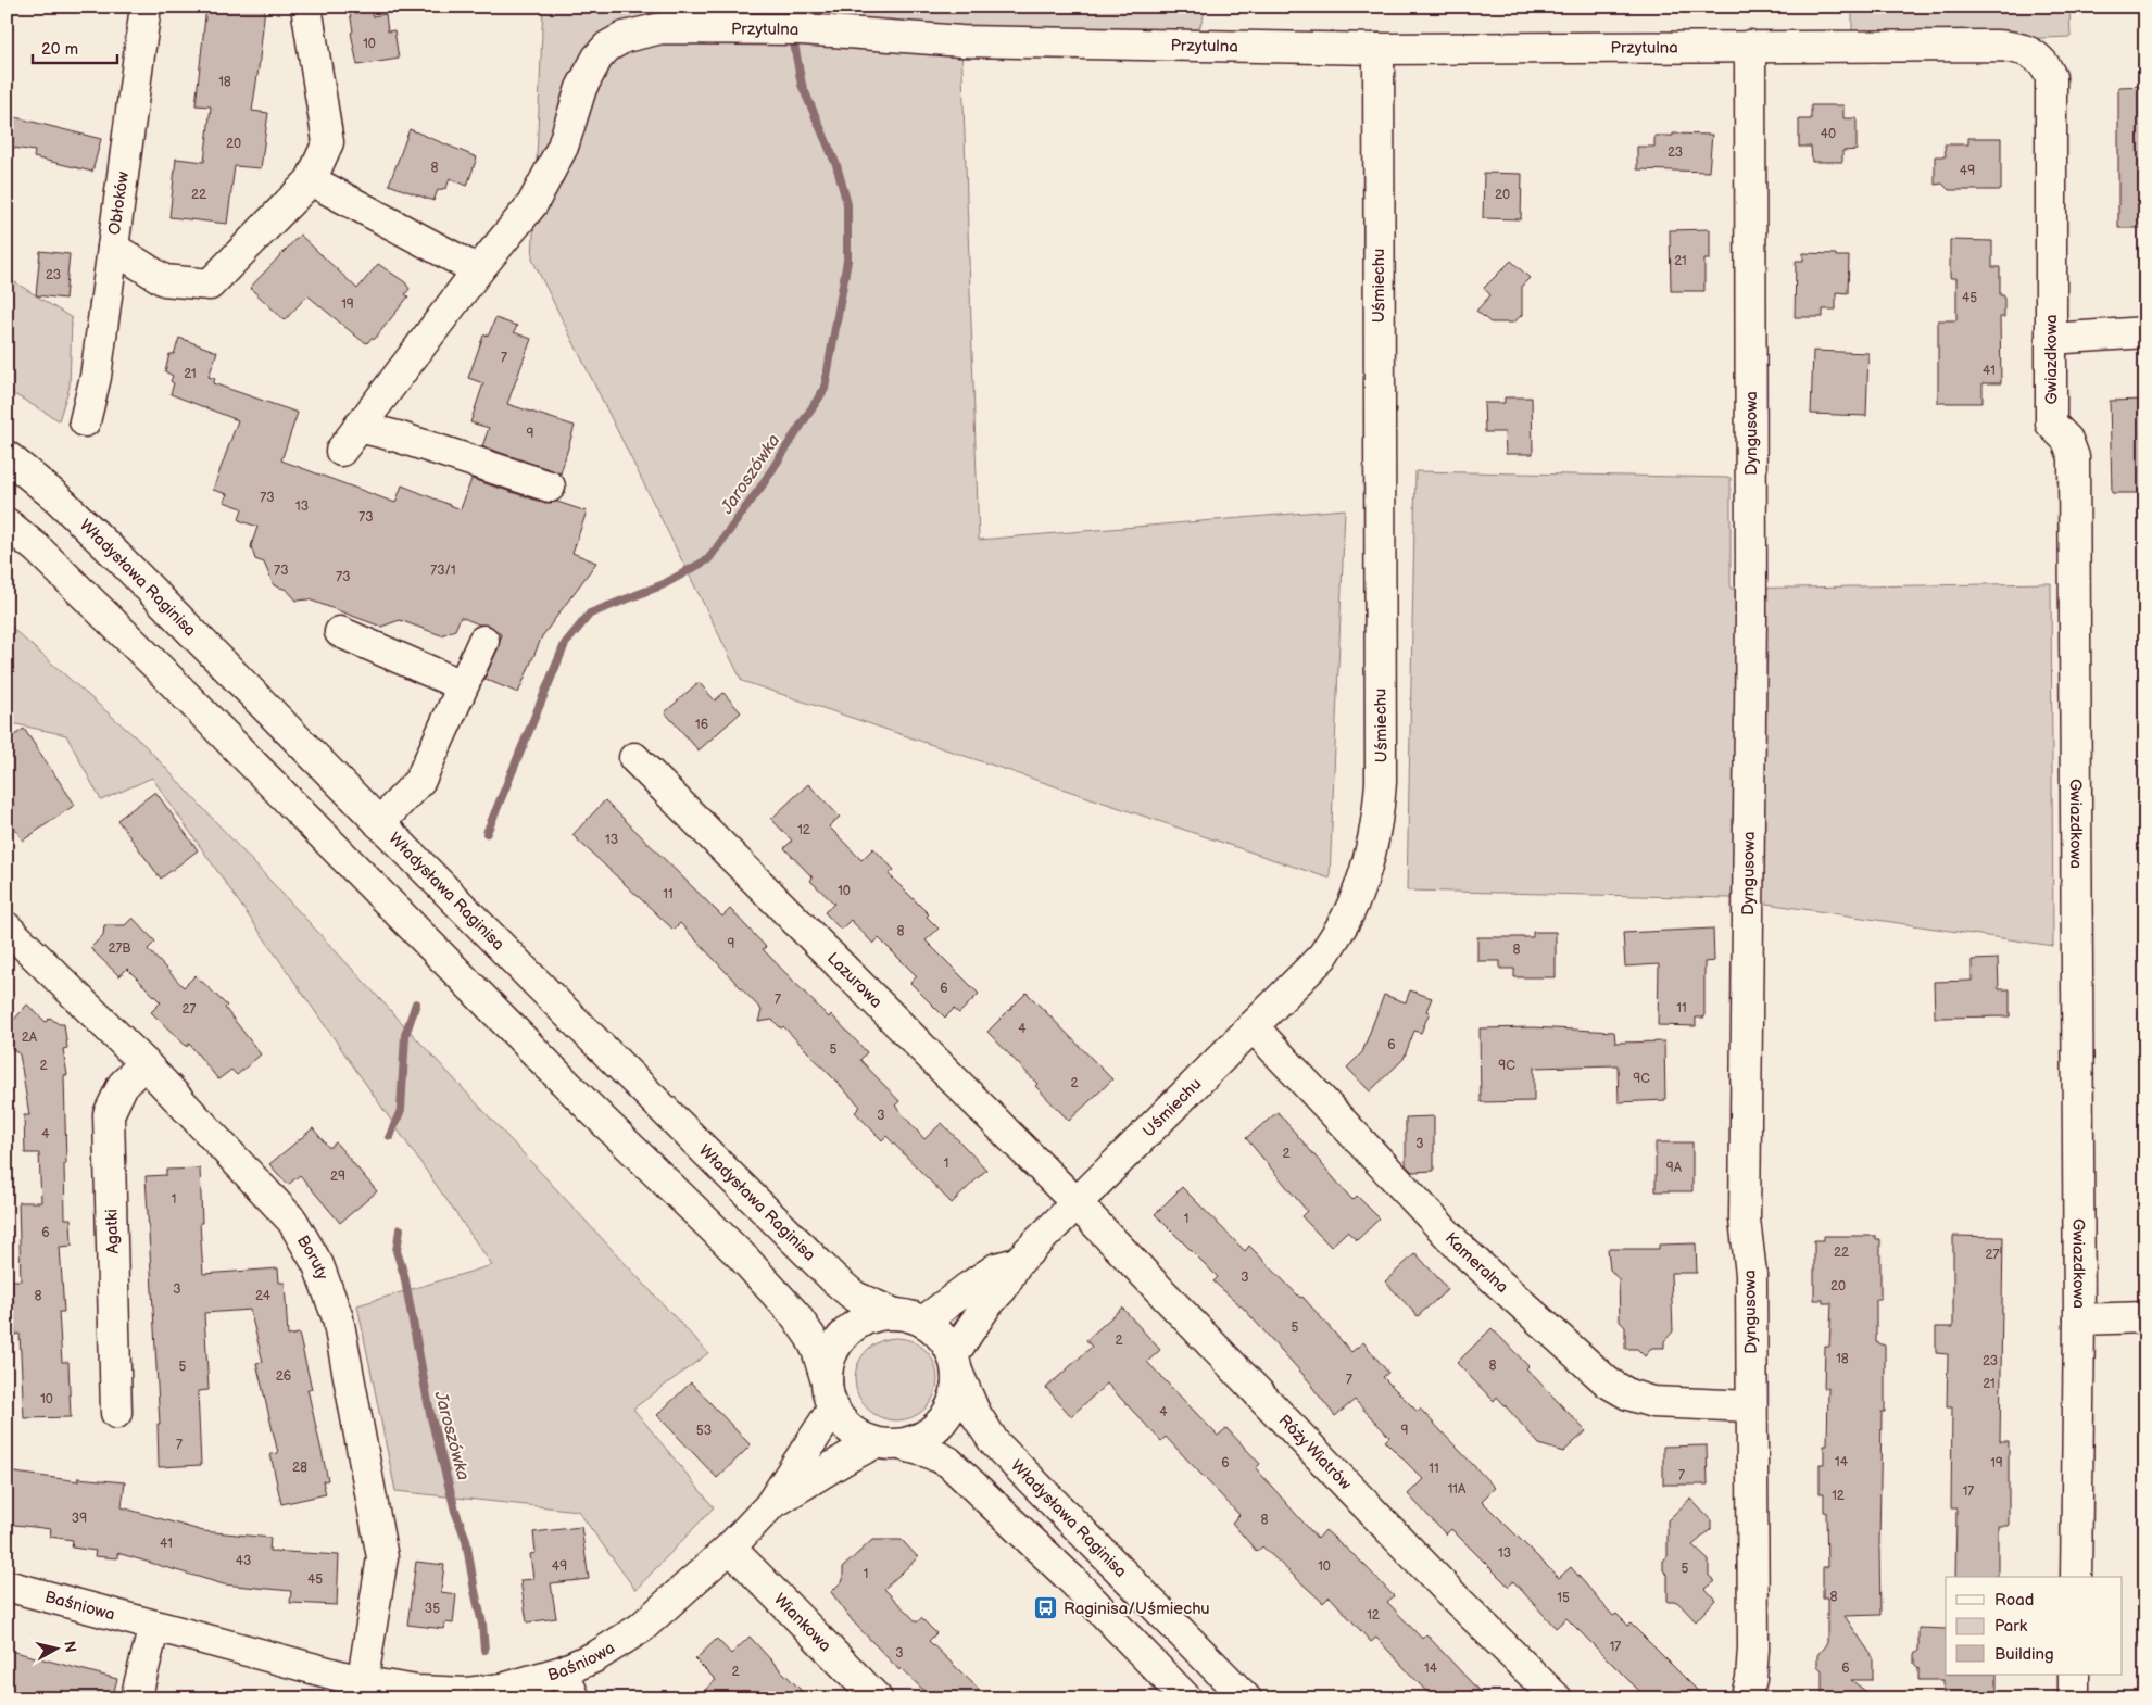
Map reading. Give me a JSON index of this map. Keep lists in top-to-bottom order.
{
  "streets": {
    "street": [
      "Przytulna",
      "Obłoków",
      "Uśmiechu",
      "Gwiazdkowa",
      "Dyngusowa",
      "Władysława Raginisa",
      "Lazurowa",
      "Agatki",
      "Boruty",
      "Kameralna",
      "Róży Wiatrów",
      "Baśniowa",
      "Wiankowa"
    ]
  },
  "crossings": [
    ["Przytulna", "Uśmiechu"],
    ["Przytulna", "Gwiazdkowa"],
    ["Przytulna", "Dyngusowa"],
    ["Uśmiechu", "Władysława Raginisa"],
    ["Uśmiechu", "Lazurowa"],
    ["Uśmiechu", "Kameralna"],
    ["Uśmiechu", "Róży Wiatrów"],
    ["Uśmiechu", "Baśniowa"],
    ["Dyngusowa", "Kameralna"],
    ["Władysława Raginisa", "Baśniowa"],
    ["Lazurowa", "Róży Wiatrów"],
    ["Agatki", "Boruty"],
    ["Boruty", "Baśniowa"],
    ["Baśniowa", "Wiankowa"]
  ],
  "water": ["Jaroszówka"],
  "places": {
    "bus stop": ["Raginisa/Uśmiechu"]
  },
  "house_numbers": [
    "10",
    "18",
    "40",
    "20",
    "23",
    "8",
    "49",
    "22",
    "20",
    "21",
    "23",
    "45",
    "19",
    "7",
    "41",
    "21",
    "9",
    "73",
    "13",
    "73",
    "73",
    "73/1",
    "73",
    "16",
    "12",
    "13",
    "10",
    "11",
    "8",
    "9",
    "27B",
    "8",
    "6",
    "7",
    "11",
    "27",
    "4",
    "2A",
    "6",
    "5",
    "2",
    "9C",
    "9C",
    "2",
    "3",
    "4",
    "3",
    "2",
    "1",
    "9A",
    "29",
    "1",
    "1",
    "6",
    "22",
    "27",
    "3",
    "20",
    "3",
    "8",
    "24",
    "5",
    "2",
    "18",
    "23",
    "8",
    "5",
    "26",
    "7",
    "21",
    "10",
    "4",
    "53",
    "9",
    "7",
    "14",
    "6",
    "19",
    "28",
    "11",
    "7",
    "11A",
    "17",
    "12",
    "39",
    "8",
    "41",
    "13",
    "43",
    "49",
    "10",
    "5",
    "1",
    "45",
    "8",
    "15",
    "35",
    "12",
    "17",
    "3",
    "14",
    "6",
    "2"
  ],
  "legend": ["Road", "Park", "Building"],
  "scale_bar": "20 m",
  "north": "right"
}
